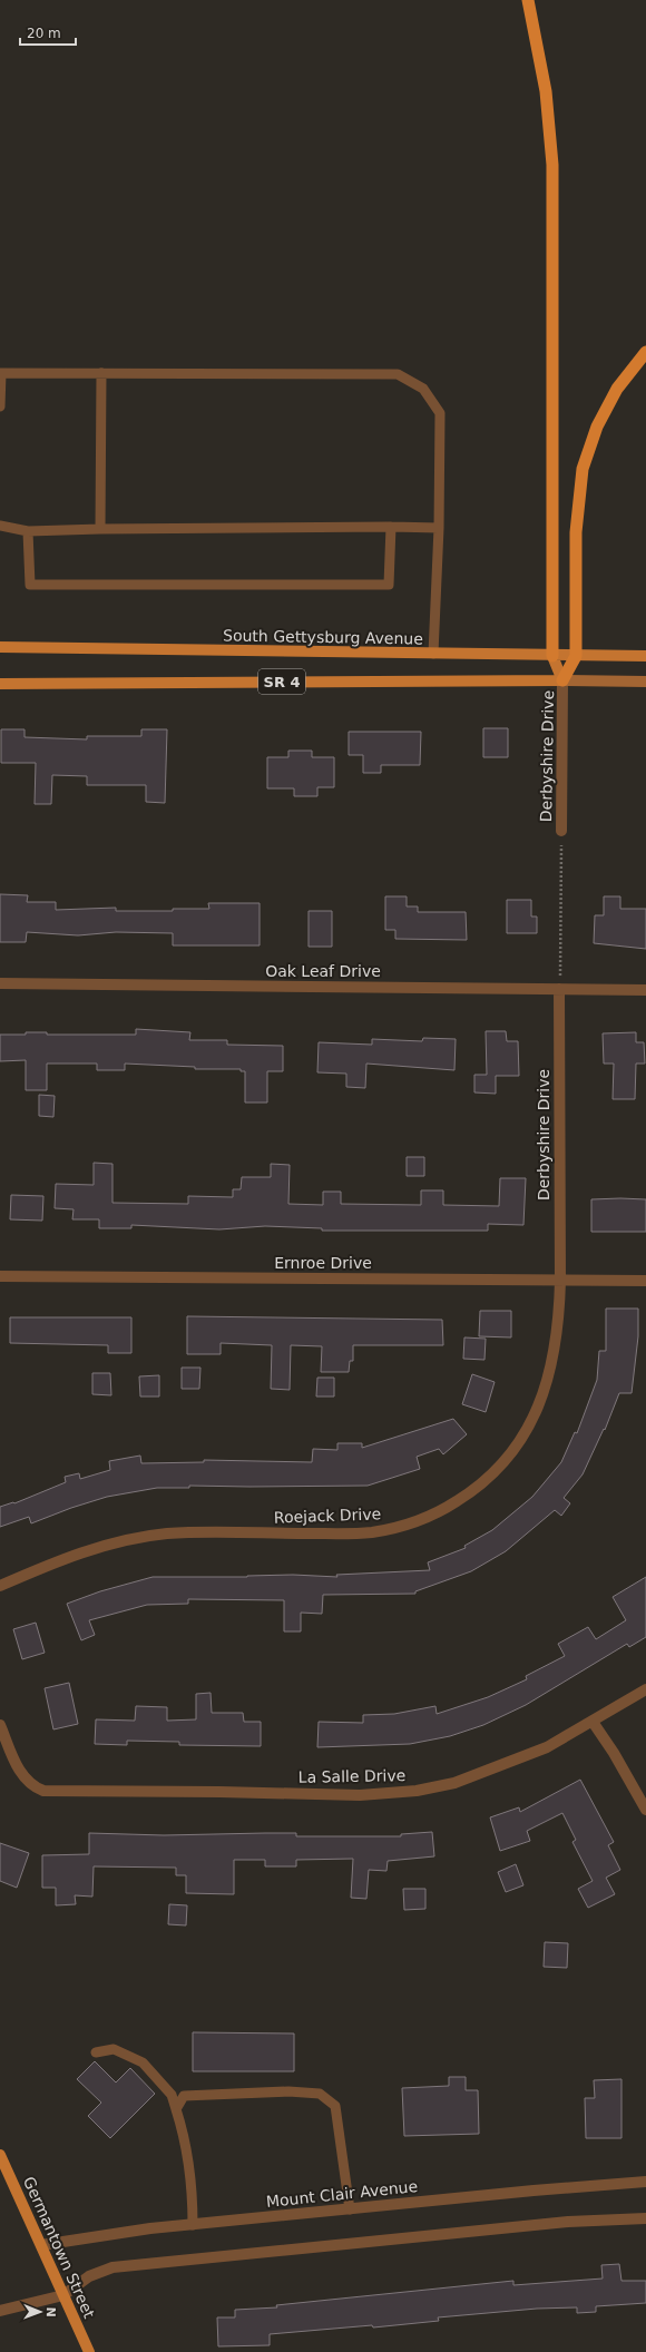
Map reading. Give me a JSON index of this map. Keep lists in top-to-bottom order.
{
  "streets": {
    "main road": [
      "South Gettysburg Avenue",
      "SR 4",
      "Derbyshire Drive",
      "Germantown Street"
    ],
    "street": [
      "Oak Leaf Drive",
      "Ernroe Drive",
      "Roejack Drive",
      "La Salle Drive",
      "Mount Clair Avenue"
    ]
  },
  "crossings": [
    ["South Gettysburg Avenue", "Derbyshire Drive"],
    ["SR 4", "Derbyshire Drive"],
    ["Derbyshire Drive", "Oak Leaf Drive"],
    ["Derbyshire Drive", "Ernroe Drive"],
    ["Derbyshire Drive", "Roejack Drive"],
    ["Ernroe Drive", "Roejack Drive"],
    ["Mount Clair Avenue", "Germantown Street"]
  ],
  "scale_bar": "20 m",
  "north": "right"
}
